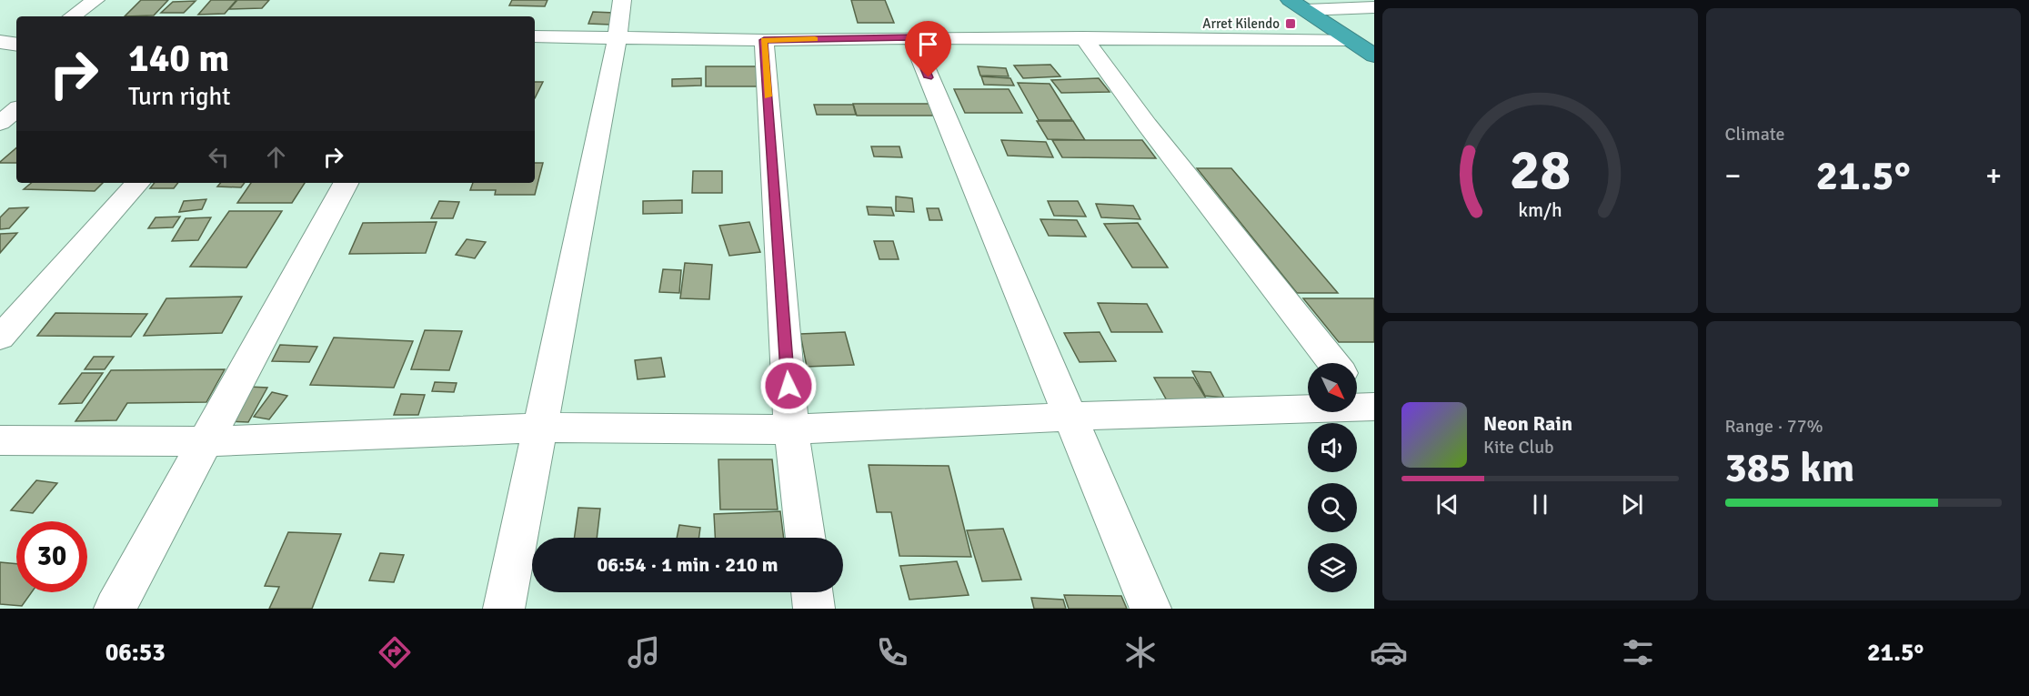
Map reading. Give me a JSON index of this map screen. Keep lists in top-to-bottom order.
{
  "places": {
    "transit": ["Arret Kilendo"]
  },
  "north": "bottom right",
  "page": {
    "tile": [
      "Climate",
      ["Range · 77%", "385 km"]
    ],
    "turn": ["140 m", "Turn right"],
    "heat": ["−", "21.5°", "+"],
    "song": ["Neon Rain", "Kite Club"],
    "limit": "30",
    "trip": "06:54 · 1 min · 210 m",
    "tabs": ["06:53", "21.5°"],
    "gauge": ["28", "km/h"]
  }
}
